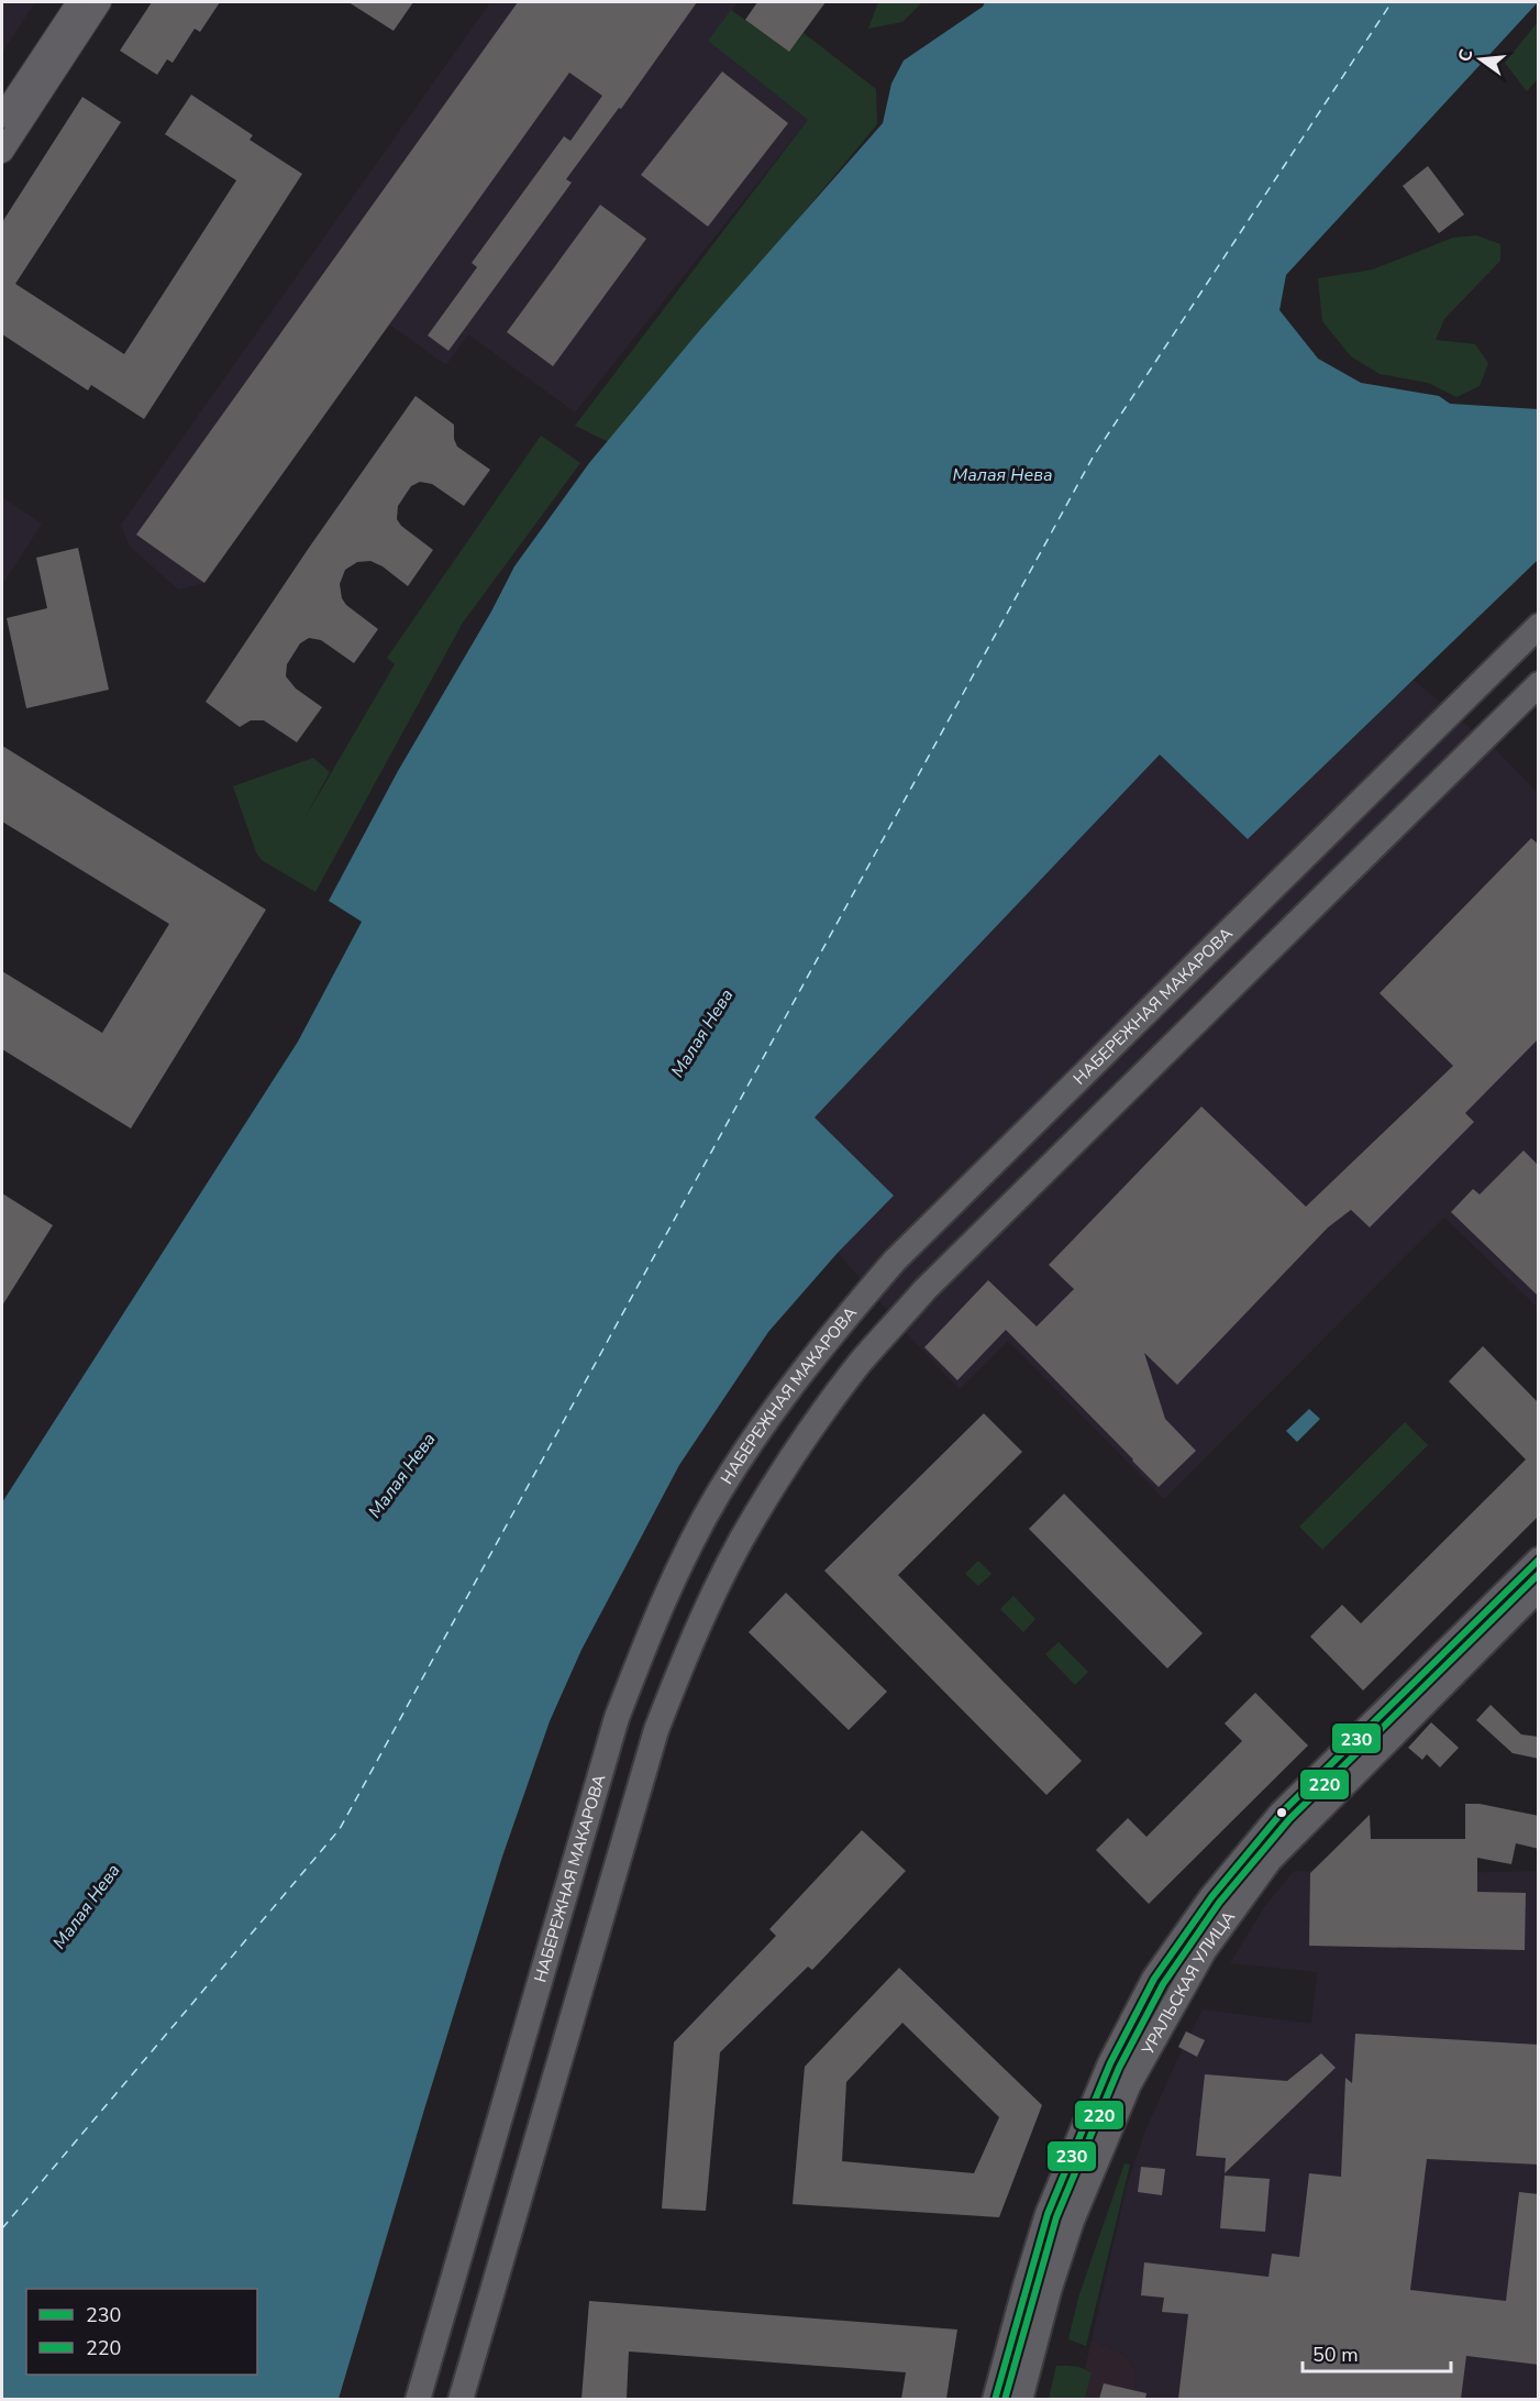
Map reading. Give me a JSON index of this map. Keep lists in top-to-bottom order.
{
  "streets": {
    "main road": ["НАБЕРЕЖНАЯ МАКАРОВА", "УРАЛЬСКАЯ УЛИЦА"]
  },
  "water": ["Малая Нева"],
  "lines": ["transit line 230", "transit line 220"],
  "legend": ["230", "220"],
  "scale_bar": "50 m",
  "north": "left"
}
